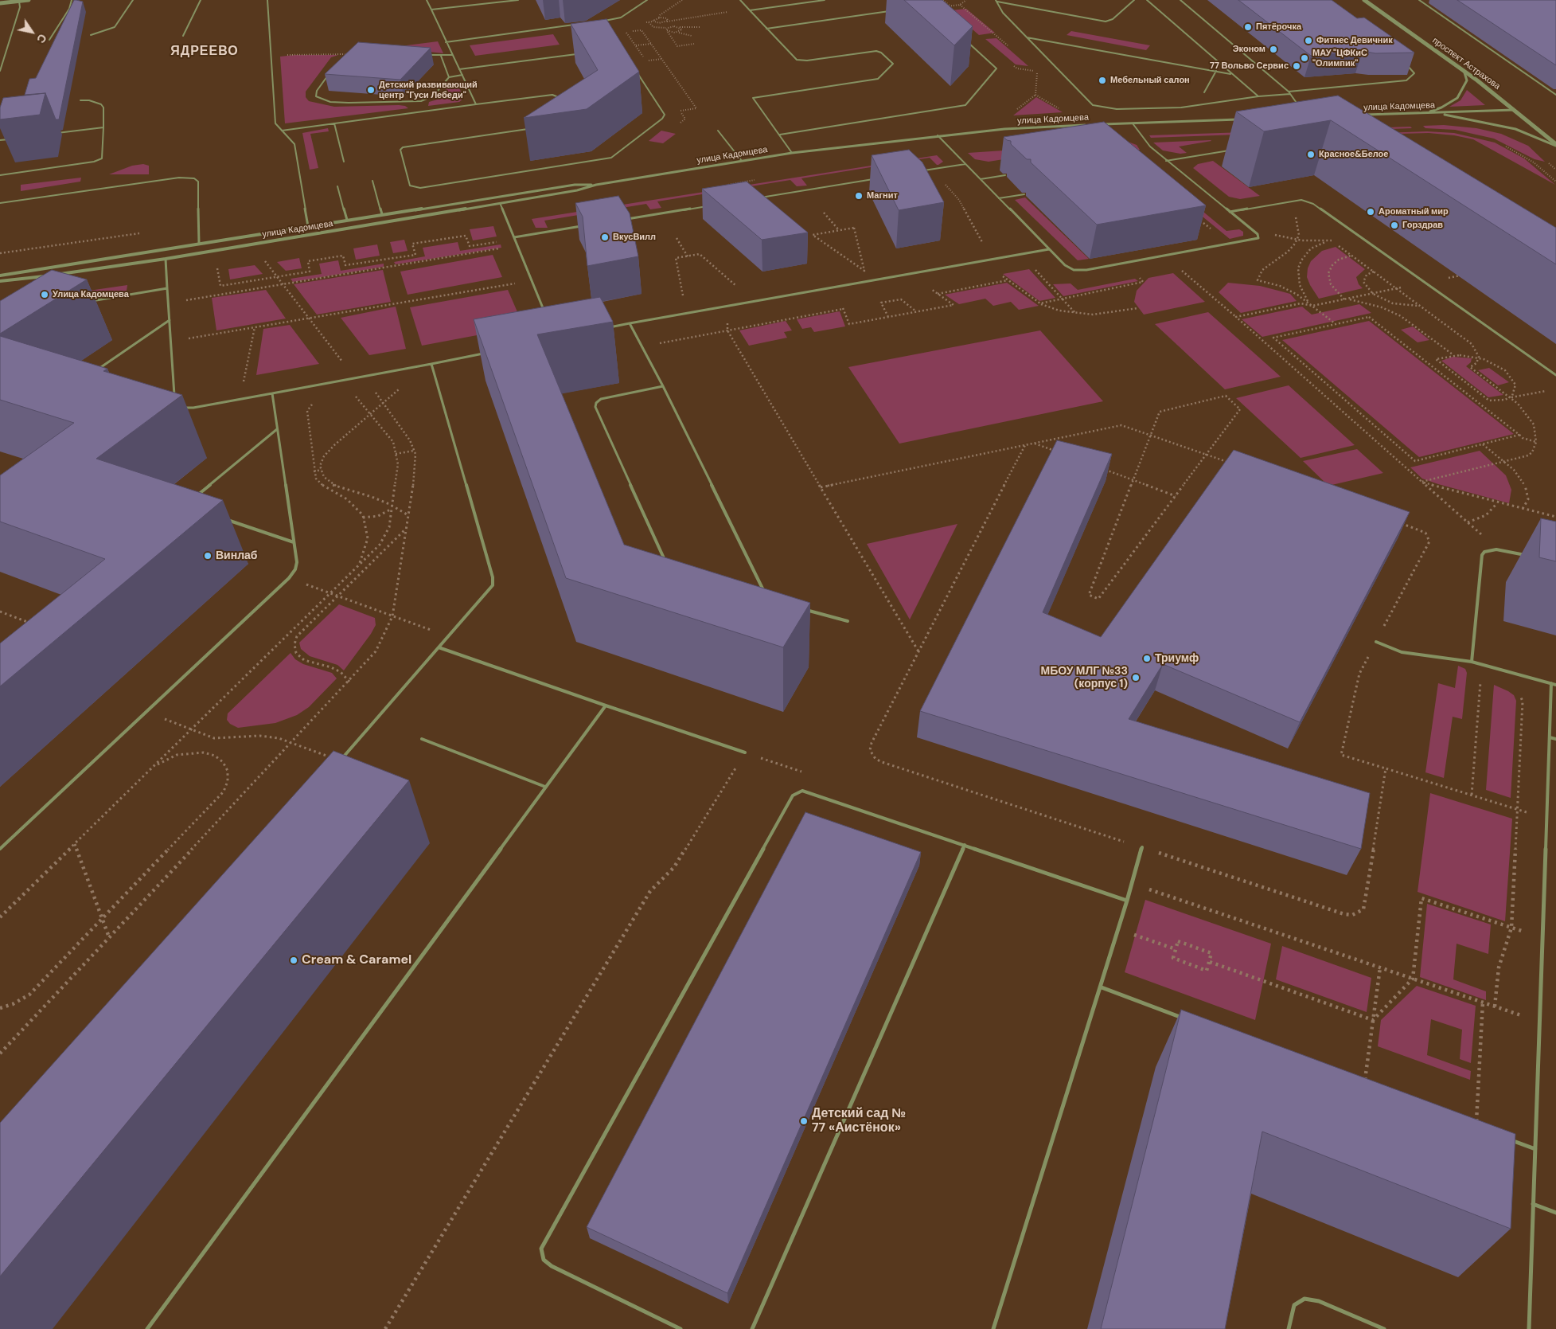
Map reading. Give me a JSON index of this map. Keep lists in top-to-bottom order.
{
  "streets": {
    "street": ["проспект Астрахова", "улица Кадомцева"]
  },
  "crossings": [
    ["проспект Астрахова", "улица Кадомцева"]
  ],
  "districts": ["ЯДРЕЕВО"],
  "places": [
    "Пятёрочка",
    "Фитнес Девичник",
    "Эконом",
    "МАУ \"ЦФКиС \"Олимпик\"",
    "77 Вольво Сервис",
    "Мебельный салон",
    "Детский развивающий центр \"Гуси Лебеди\"",
    "Красное&Белое",
    "Магнит",
    "Ароматный мир",
    "Горздрав",
    "ВкусВилл",
    "Улица Кадомцева",
    "Винлаб",
    "Триумф",
    "МБОУ МЛГ №33 (корпус 1)",
    "Cream & Caramel",
    "Детский сад № 77 «Аистёнок»"
  ],
  "north": "bottom right"
}
